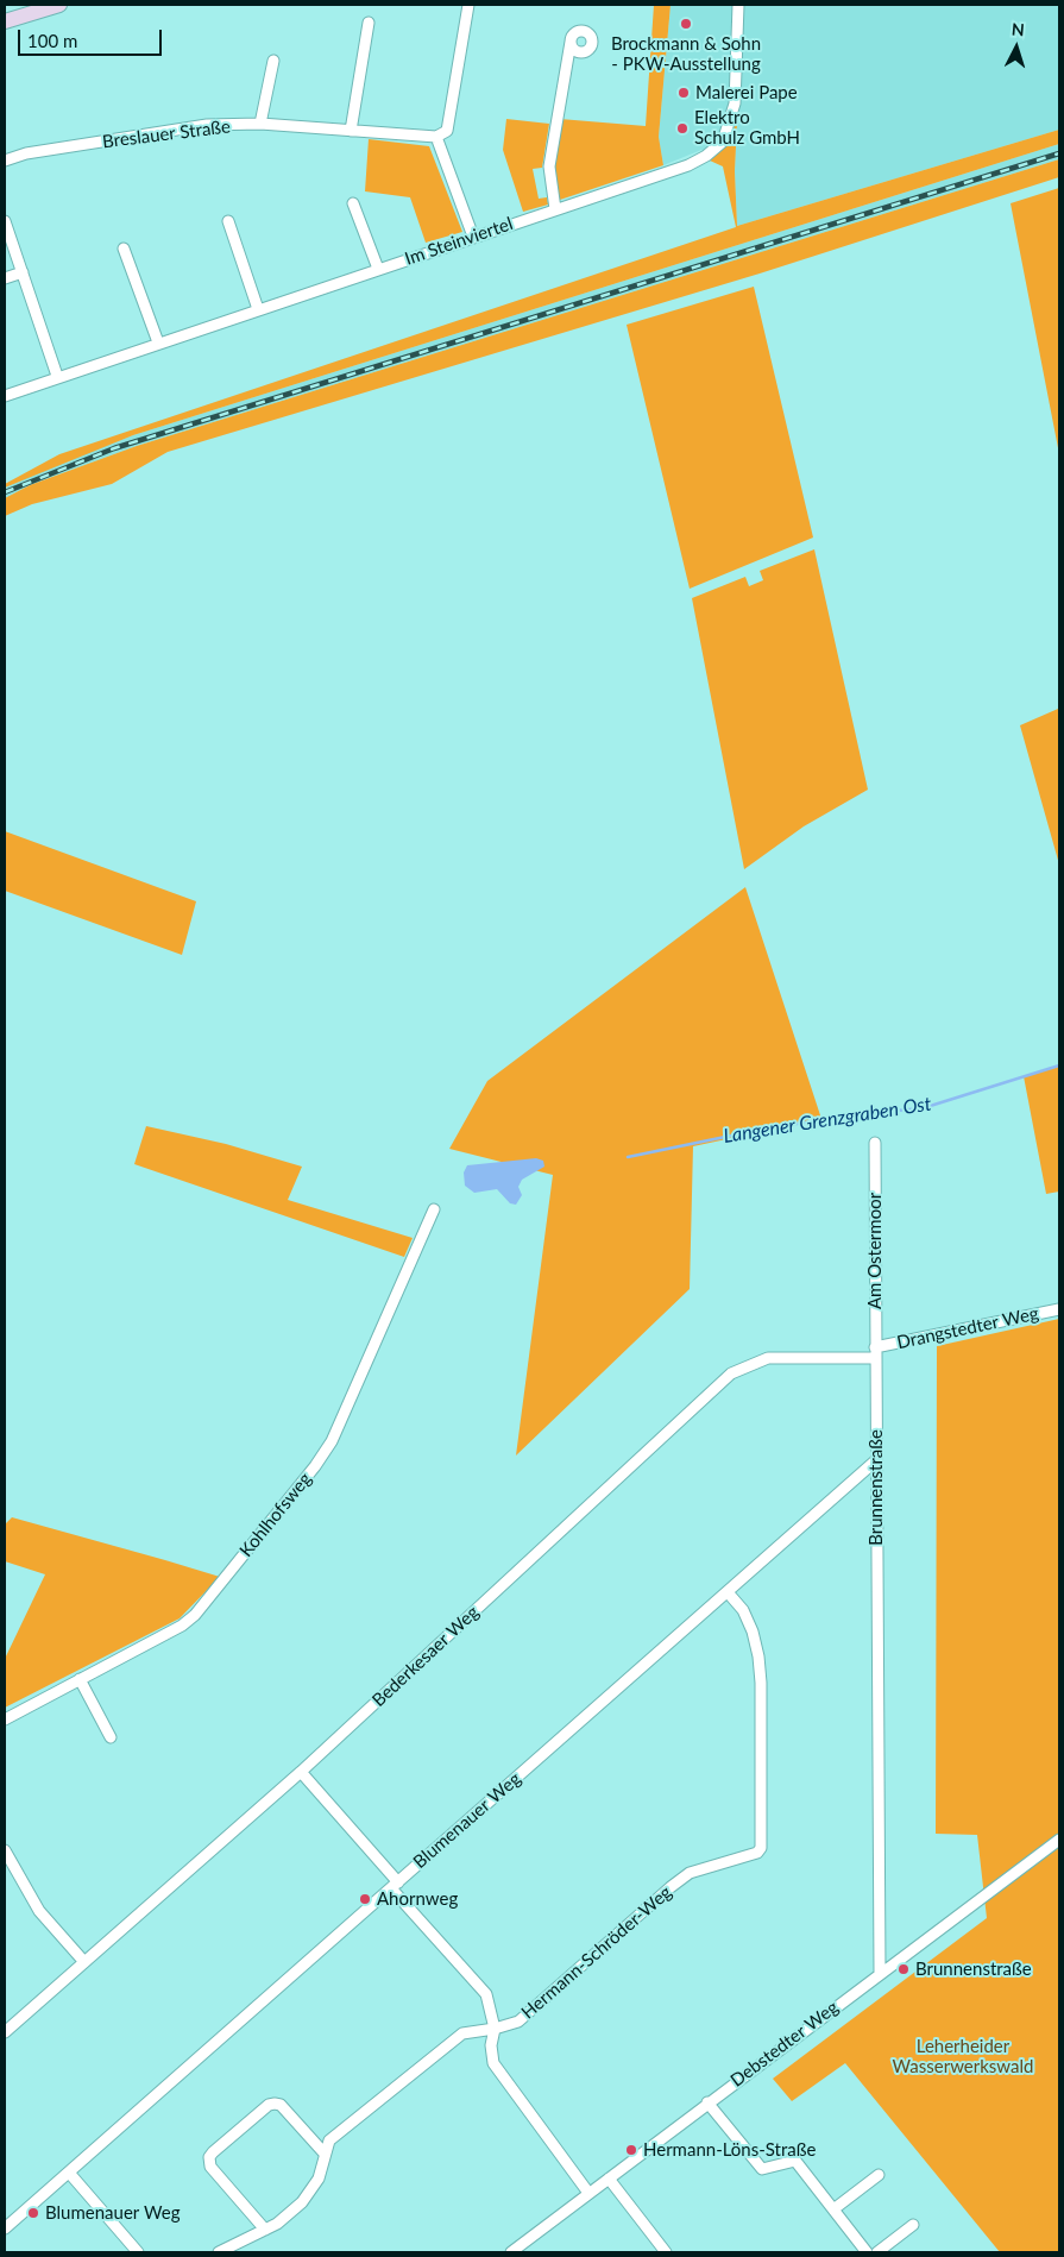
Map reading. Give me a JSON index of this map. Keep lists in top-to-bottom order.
{
  "streets": {
    "street": [
      "Breslauer Straße",
      "Im Steinviertel",
      "Am Ostermoor",
      "Drangstedter Weg",
      "Brunnenstraße",
      "Kohlhofsweg",
      "Bederkesaer Weg",
      "Blumenauer Weg",
      "Hermann-Schröder-Weg",
      "Debstedter Weg"
    ]
  },
  "crossings": [
    ["Am Ostermoor", "Drangstedter Weg"],
    ["Am Ostermoor", "Brunnenstraße"],
    ["Am Ostermoor", "Bederkesaer Weg"],
    ["Drangstedter Weg", "Brunnenstraße"],
    ["Drangstedter Weg", "Bederkesaer Weg"],
    ["Brunnenstraße", "Bederkesaer Weg"],
    ["Brunnenstraße", "Blumenauer Weg"],
    ["Brunnenstraße", "Debstedter Weg"],
    ["Blumenauer Weg", "Hermann-Schröder-Weg"]
  ],
  "water": ["Langener Grenzgraben Ost"],
  "parks": ["Leherheider Wasserwerkswald"],
  "places": [
    "Brockmann & Sohn - PKW-Ausstellung",
    "Malerei Pape",
    "Elektro Schulz GmbH",
    "Ahornweg",
    "Brunnenstraße",
    "Hermann-Löns-Straße",
    "Blumenauer Weg"
  ],
  "scale_bar": "100 m",
  "north": "top"
}
